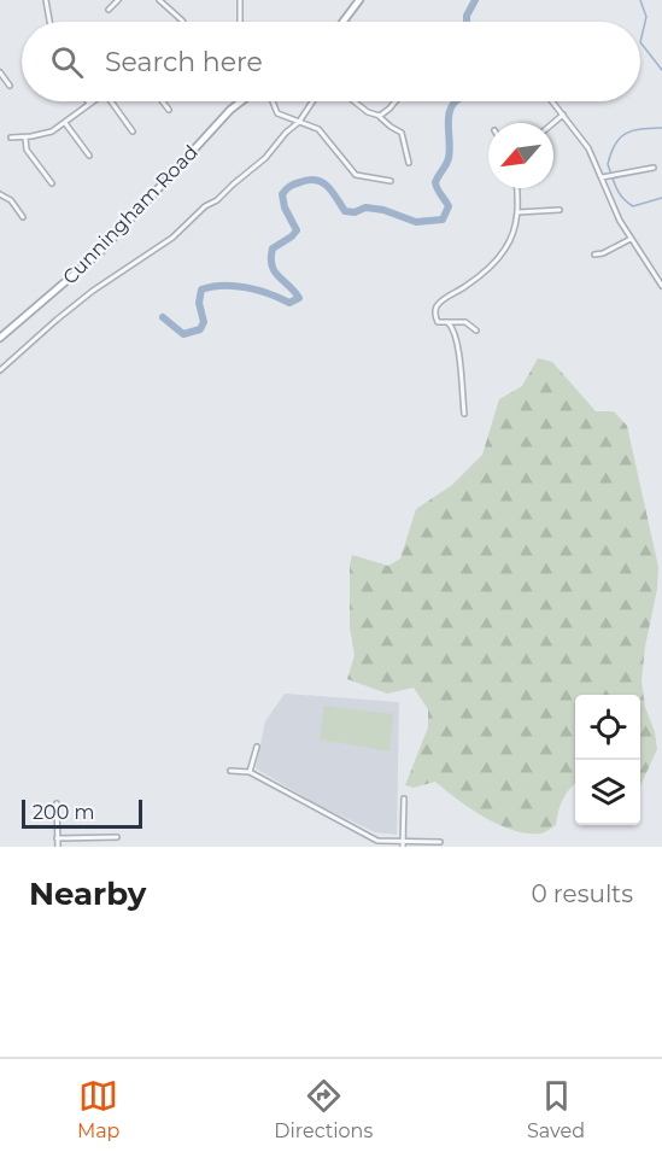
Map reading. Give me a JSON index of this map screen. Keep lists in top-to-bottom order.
{
  "streets": {
    "main road": ["Cunningham Road"]
  },
  "scale_bar": "200 m",
  "north": "bottom left",
  "page": {
    "search": "Search here",
    "scale": "200 m",
    "heading": ["Nearby", "0 results"],
    "nav": ["Map", "Directions", "Saved"]
  }
}
